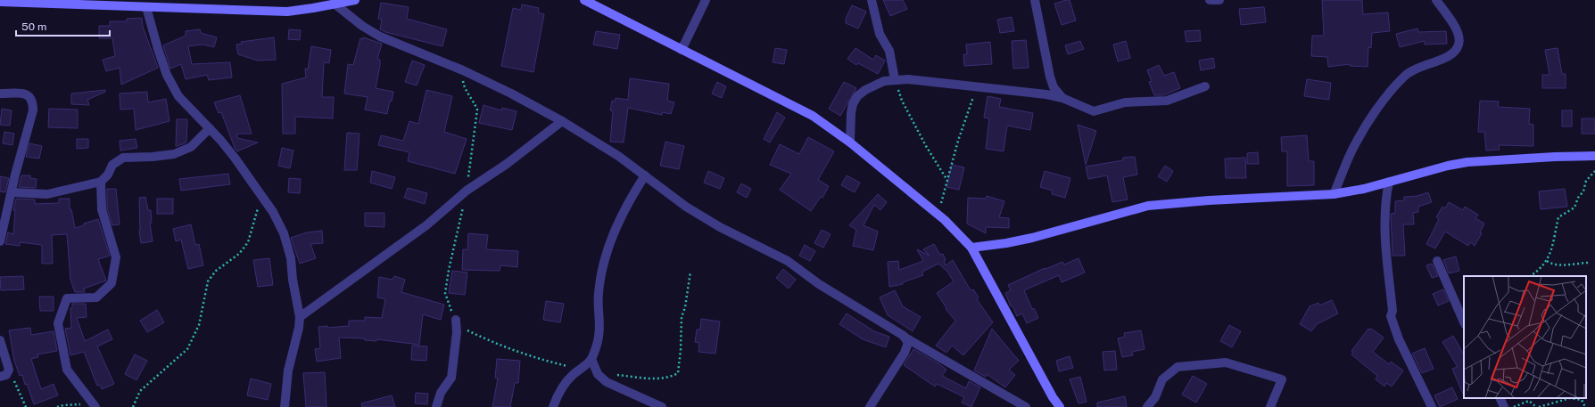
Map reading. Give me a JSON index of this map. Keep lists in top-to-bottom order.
{
  "scale_bar": "50 m"
}
